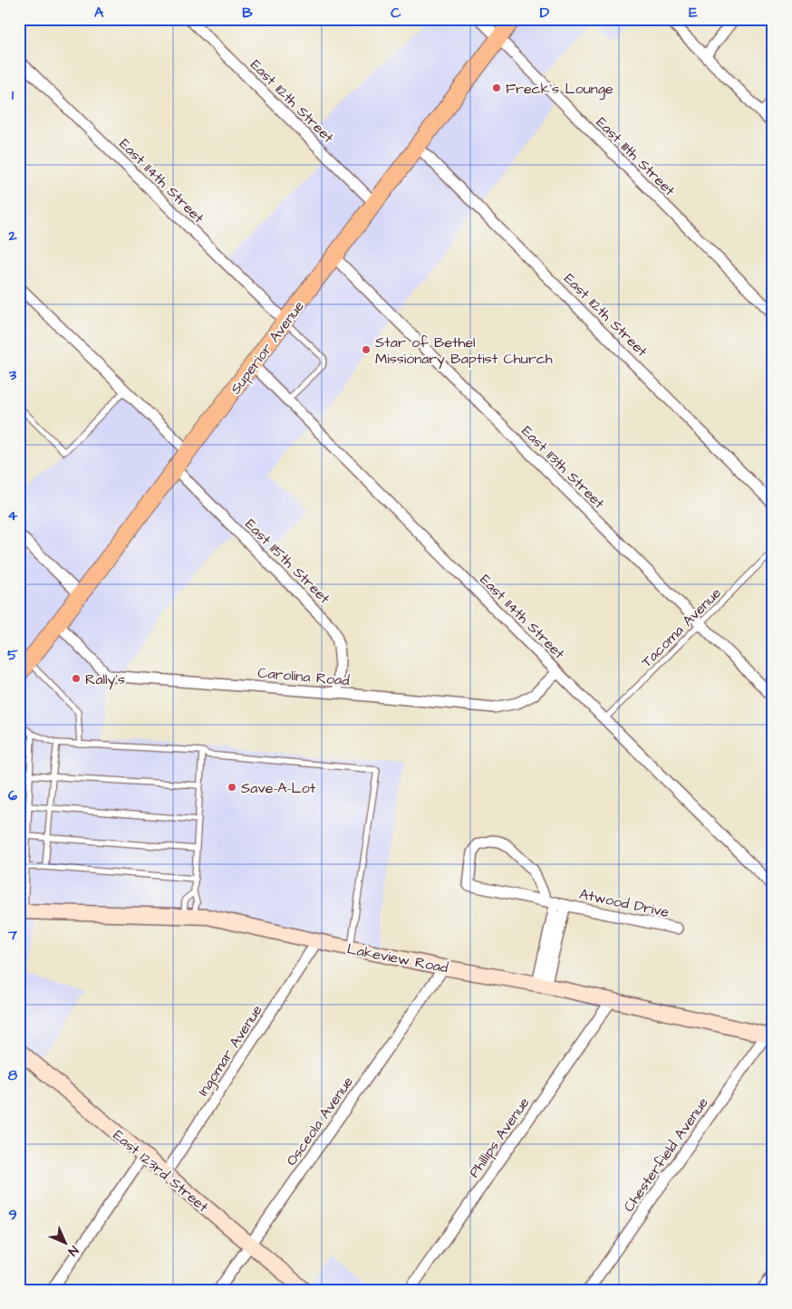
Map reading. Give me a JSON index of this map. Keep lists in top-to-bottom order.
{
  "streets": {
    "main road": ["Superior Avenue"],
    "street": [
      "East 112th Street",
      "East 111th Street",
      "East 114th Street",
      "East 113th Street",
      "East 115th Street",
      "Carolina Road",
      "Atwood Drive",
      "Lakeview Road",
      "Ingomar Avenue",
      "Osceola Avenue",
      "Phillips Avenue",
      "Chesterfield Avenue",
      "East 123rd Street"
    ],
    "lane": ["Tacoma Avenue"]
  },
  "crossings": [
    ["East 112th Street", "Superior Avenue"],
    ["East 111th Street", "Superior Avenue"],
    ["East 114th Street", "Superior Avenue"],
    ["East 114th Street", "Tacoma Avenue"],
    ["East 114th Street", "Carolina Road"],
    ["Superior Avenue", "East 113th Street"],
    ["Superior Avenue", "East 115th Street"],
    ["Superior Avenue", "Carolina Road"],
    ["East 113th Street", "Tacoma Avenue"],
    ["East 115th Street", "Carolina Road"],
    ["Atwood Drive", "Lakeview Road"],
    ["Lakeview Road", "Ingomar Avenue"],
    ["Lakeview Road", "Osceola Avenue"],
    ["Lakeview Road", "Phillips Avenue"],
    ["Lakeview Road", "Chesterfield Avenue"],
    ["Ingomar Avenue", "East 123rd Street"],
    ["Osceola Avenue", "East 123rd Street"]
  ],
  "places": [
    "Freck's Lounge",
    "Star of Bethel Missionary Baptist Church",
    "Rally's",
    "Save-A-Lot"
  ],
  "north": "bottom right",
  "grid": {
    "columns": [
      "A",
      "B",
      "C",
      "D",
      "E"
    ],
    "rows": [
      "1",
      "2",
      "3",
      "4",
      "5",
      "6",
      "7",
      "8",
      "9"
    ]
  }
}
